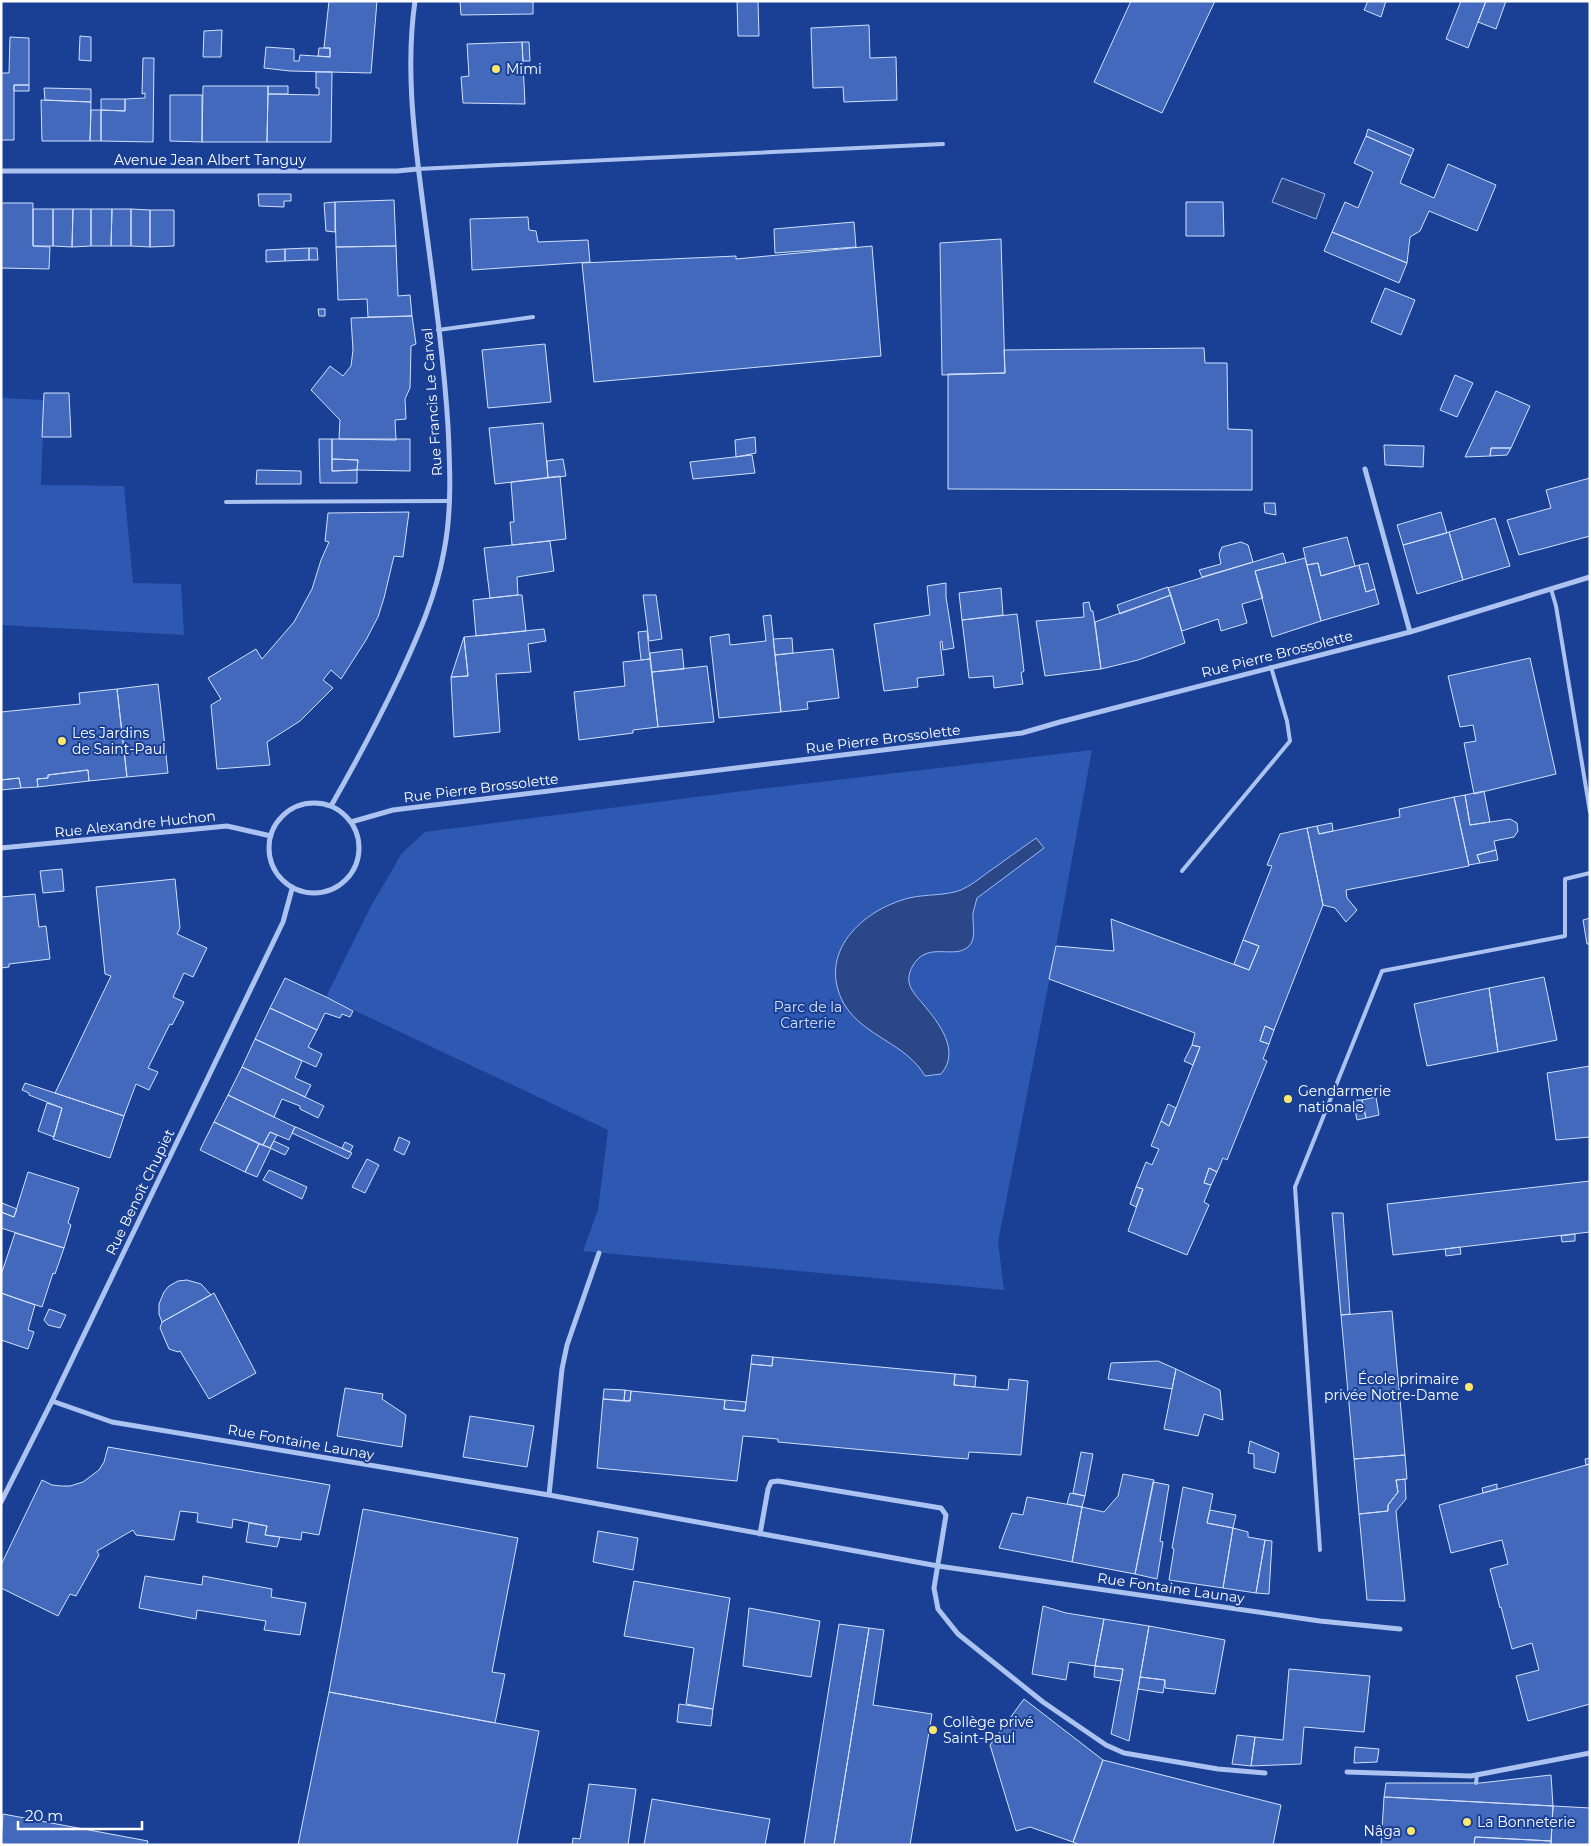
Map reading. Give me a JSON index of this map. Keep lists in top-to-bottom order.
{
  "streets": {
    "street": [
      "Avenue Jean Albert Tanguy",
      "Rue Francis Le Carval",
      "Rue Pierre Brossolette",
      "Rue Alexandre Huchon",
      "Rue Benoît Chupiet",
      "Rue Fontaine Launay"
    ]
  },
  "crossings": [
    ["Avenue Jean Albert Tanguy", "Rue Francis Le Carval"],
    ["Rue Francis Le Carval", "Rue Pierre Brossolette"],
    ["Rue Francis Le Carval", "Rue Alexandre Huchon"],
    ["Rue Francis Le Carval", "Rue Benoît Chupiet"],
    ["Rue Pierre Brossolette", "Rue Alexandre Huchon"],
    ["Rue Pierre Brossolette", "Rue Benoît Chupiet"],
    ["Rue Alexandre Huchon", "Rue Benoît Chupiet"],
    ["Rue Benoît Chupiet", "Rue Fontaine Launay"]
  ],
  "parks": ["Parc de la Carterie"],
  "places": [
    "Mimi",
    "Les Jardins de Saint-Paul",
    "Gendarmerie nationale",
    "École primaire privée Notre-Dame",
    "Collège privé Saint-Paul",
    "La Bonneterie",
    "Nâga"
  ],
  "scale_bar": "20 m"
}
